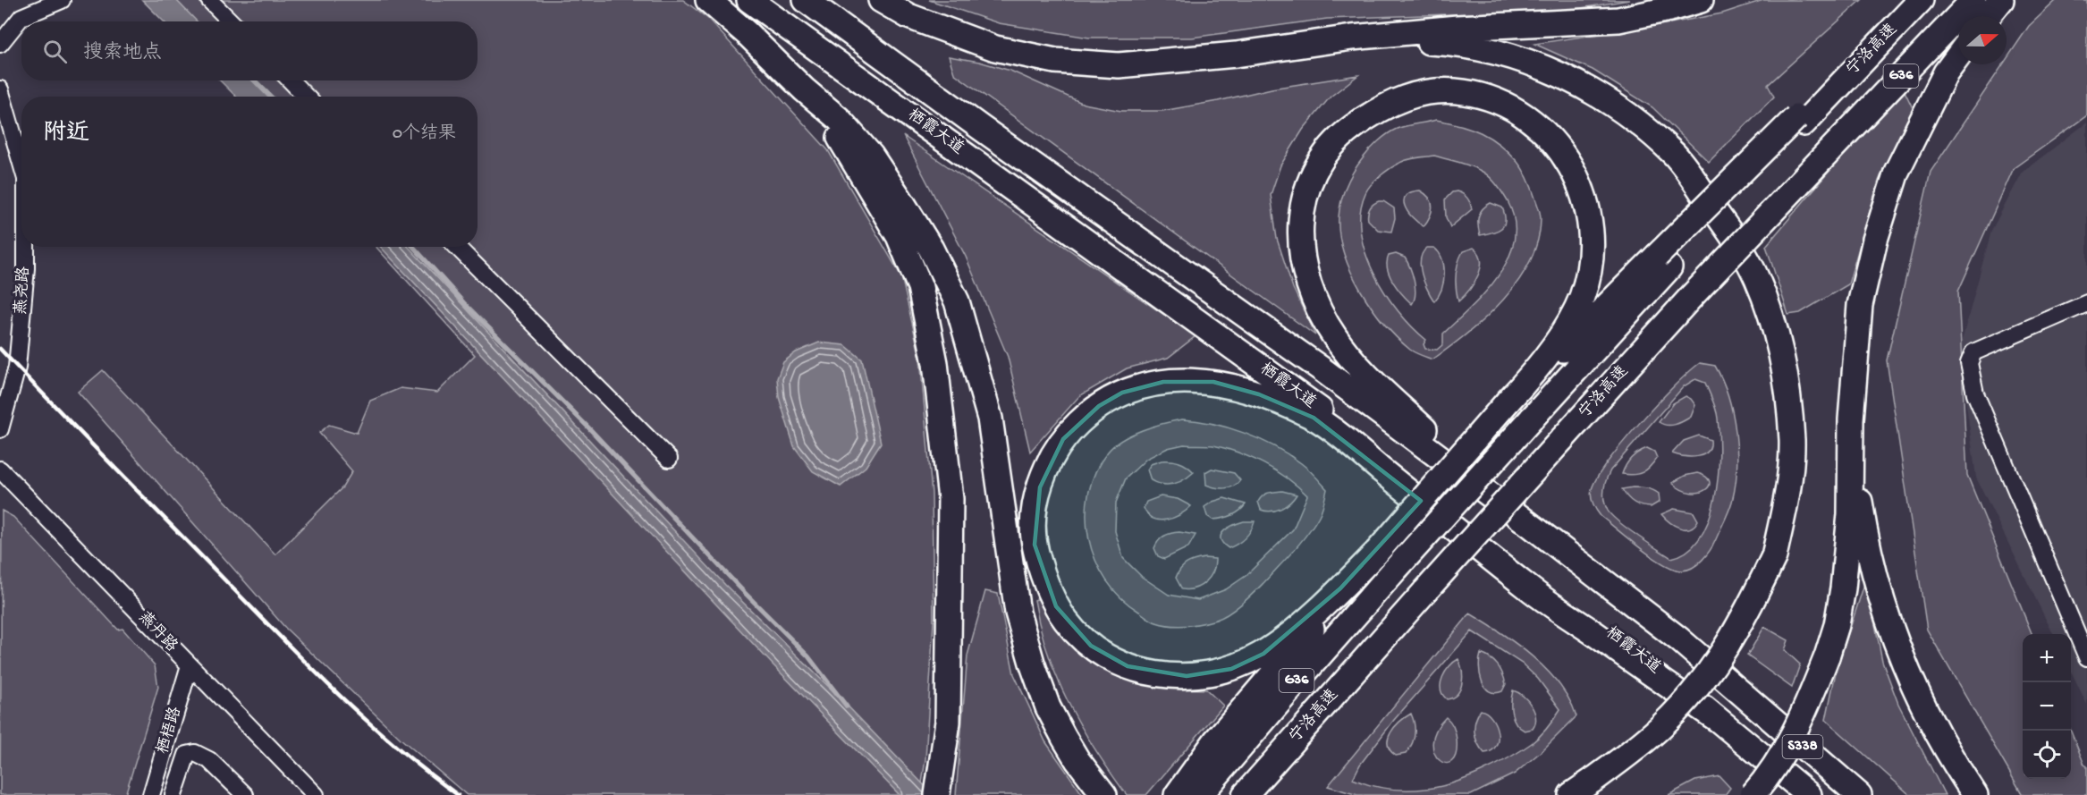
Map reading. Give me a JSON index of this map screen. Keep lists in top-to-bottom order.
{
  "streets": {
    "highway": [
      "宁洛高速",
      "G36",
      "栖霞大道",
      "S338"
    ],
    "street": ["燕尧路", "燕丹路", "栖梧路"]
  },
  "crossings": [
    ["燕丹路", "栖梧路"]
  ],
  "north": "right",
  "page": {
    "search": "搜索地点",
    "heading": ["附近", "0个结果"],
    "map_buttons": ["+", "−"]
  }
}
